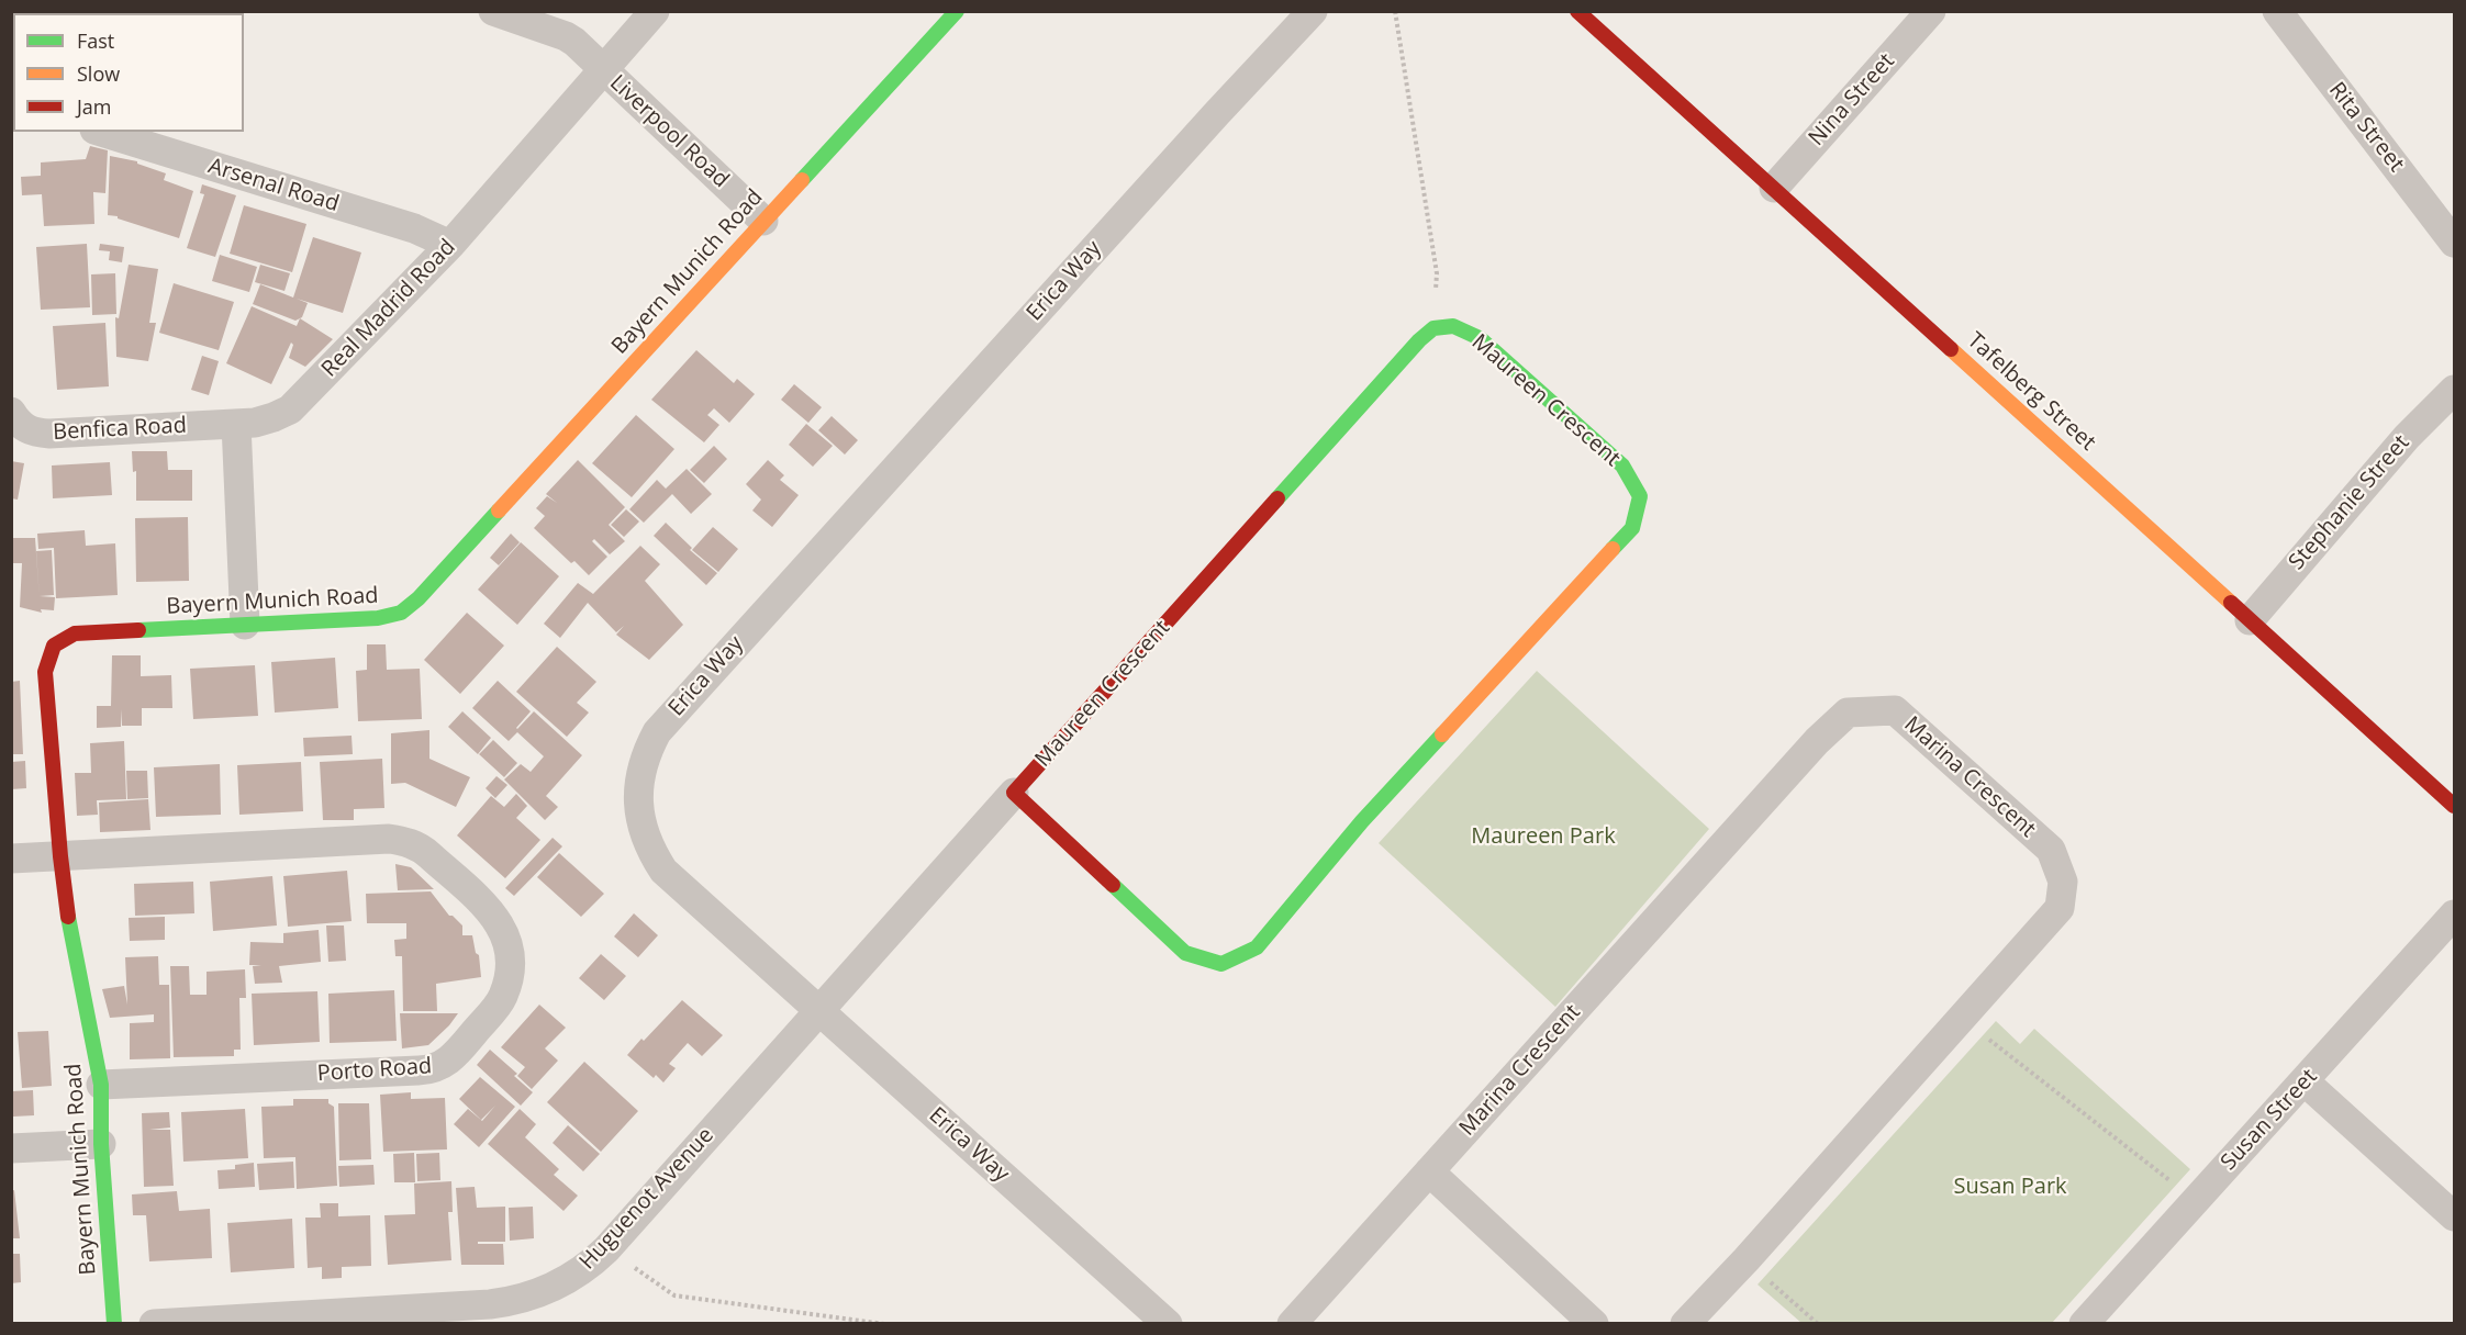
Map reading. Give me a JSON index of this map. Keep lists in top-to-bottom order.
{
  "streets": {
    "street": [
      "Nina Street",
      "Rita Street",
      "Liverpool Road",
      "Arsenal Road",
      "Bayern Munich Road",
      "Erica Way",
      "Real Madrid Road",
      "Tafelberg Street",
      "Maureen Crescent",
      "Benfica Road",
      "Stephanie Street",
      "Marina Crescent",
      "Porto Road",
      "Susan Street",
      "Huguenot Avenue"
    ]
  },
  "crossings": [
    ["Nina Street", "Tafelberg Street"],
    ["Liverpool Road", "Bayern Munich Road"],
    ["Liverpool Road", "Real Madrid Road"],
    ["Arsenal Road", "Real Madrid Road"],
    ["Bayern Munich Road", "Porto Road"],
    ["Erica Way", "Maureen Crescent"],
    ["Erica Way", "Huguenot Avenue"],
    ["Real Madrid Road", "Benfica Road"],
    ["Tafelberg Street", "Stephanie Street"],
    ["Maureen Crescent", "Huguenot Avenue"]
  ],
  "parks": ["Maureen Park", "Susan Park"],
  "legend": ["Fast", "Slow", "Jam"]
}
